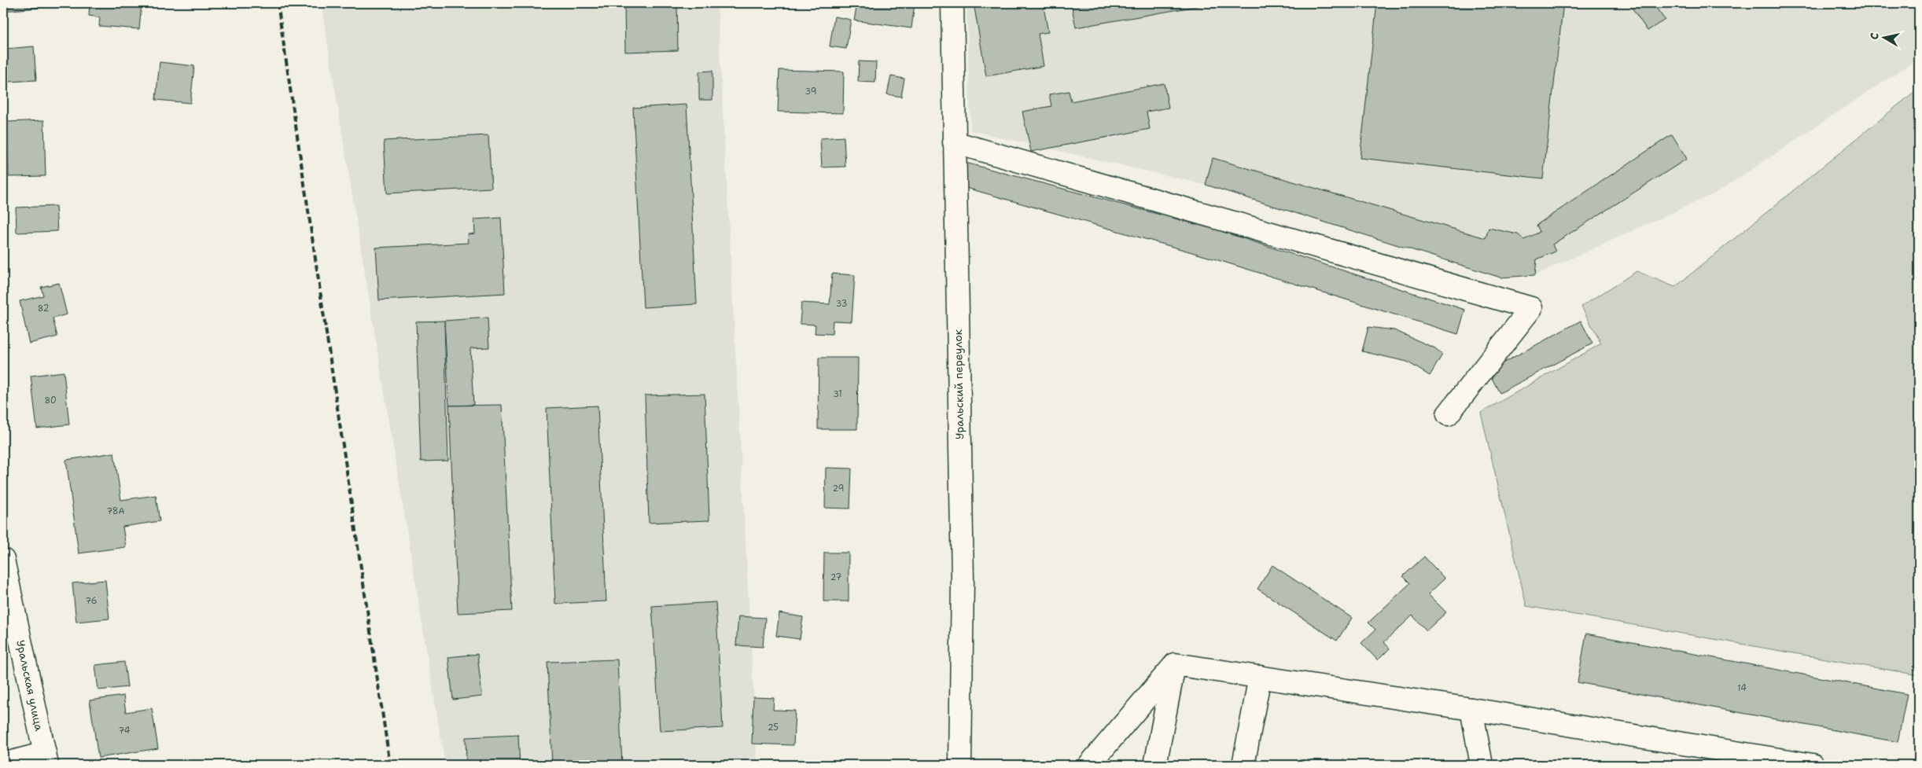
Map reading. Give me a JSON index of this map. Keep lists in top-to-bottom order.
{
  "streets": {
    "street": ["Уральский переулок", "Уральская улица"]
  },
  "house_numbers": [
    "39",
    "33",
    "82",
    "31",
    "80",
    "29",
    "78А",
    "27",
    "76",
    "14",
    "25",
    "74"
  ],
  "north": "left"
}
